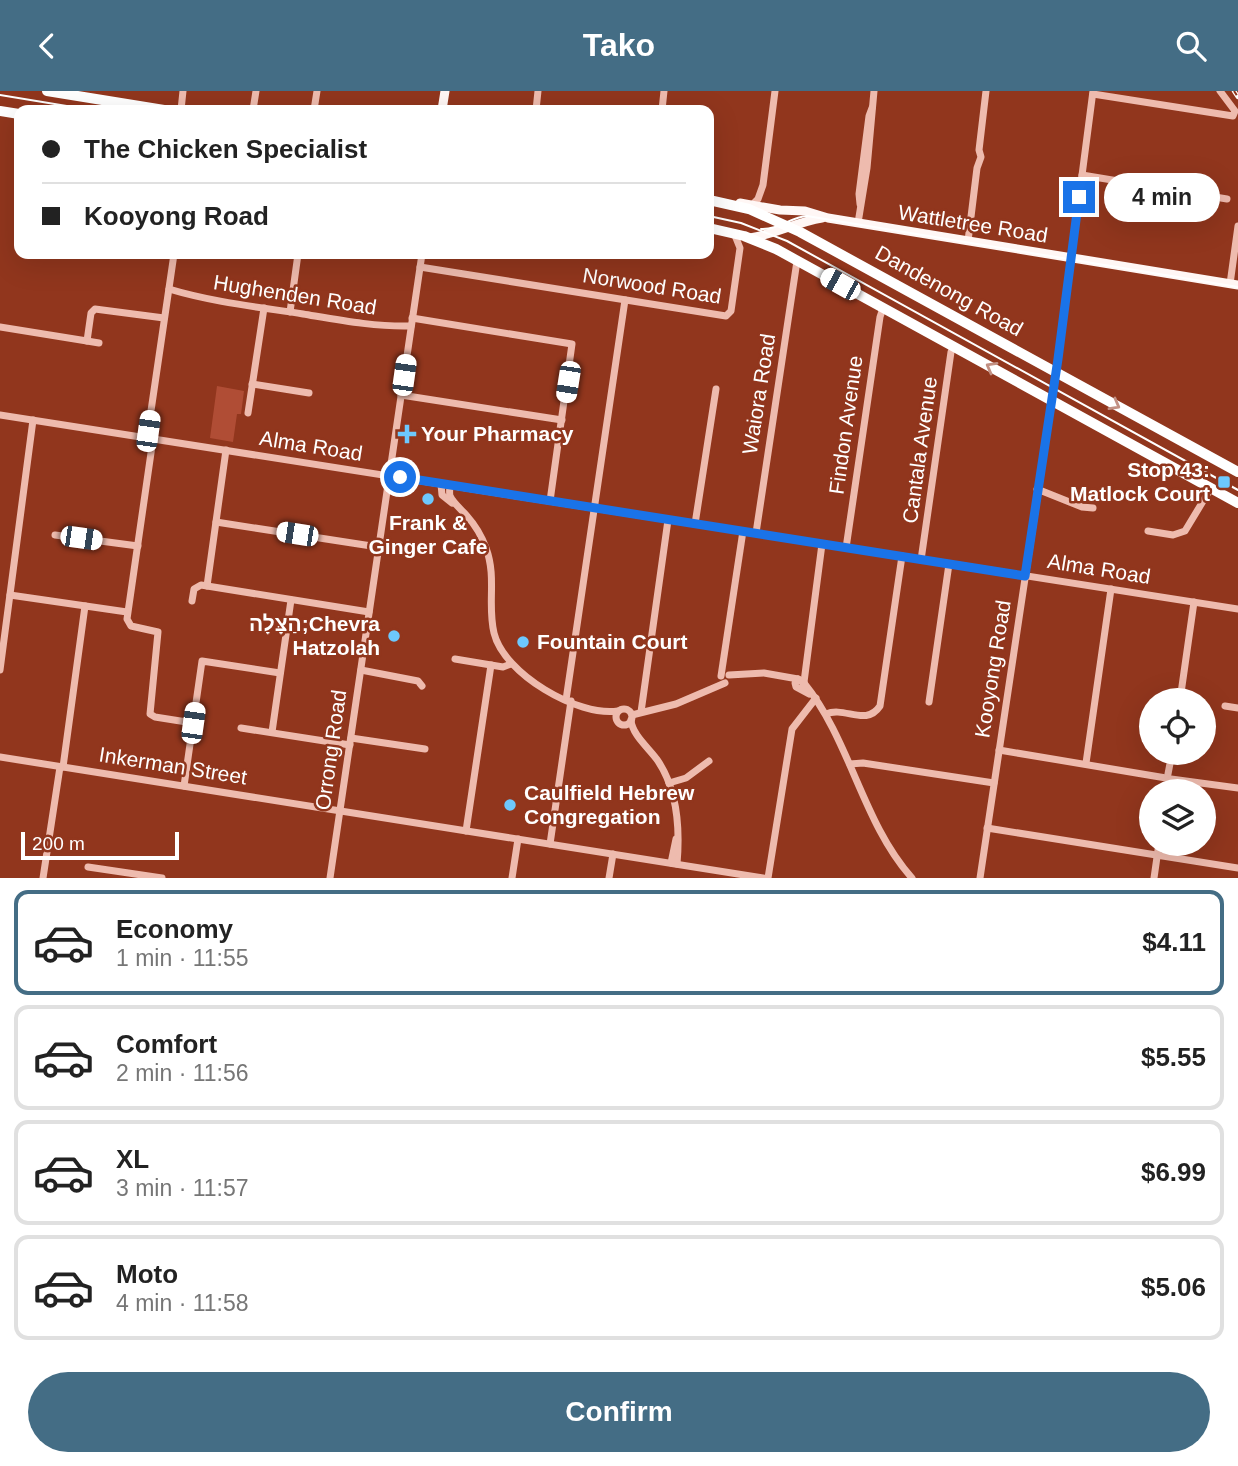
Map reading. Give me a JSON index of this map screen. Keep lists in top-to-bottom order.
{
  "streets": {
    "highway": ["Dandenong Road"],
    "main road": ["Wattletree Road"],
    "street": [
      "Norwood Road",
      "Hughenden Road",
      "Waiora Road",
      "Findon Avenue",
      "Alma Road",
      "Cantala Avenue",
      "Kooyong Road",
      "Orrong Road",
      "Inkerman Street"
    ]
  },
  "crossings": [
    ["Wattletree Road", "Norwood Road"],
    ["Wattletree Road", "Dandenong Road"],
    ["Wattletree Road", "Kooyong Road"],
    ["Norwood Road", "Orrong Road"],
    ["Dandenong Road", "Kooyong Road"],
    ["Hughenden Road", "Orrong Road"],
    ["Waiora Road", "Alma Road"],
    ["Findon Avenue", "Alma Road"],
    ["Alma Road", "Cantala Avenue"],
    ["Alma Road", "Kooyong Road"],
    ["Alma Road", "Orrong Road"],
    ["Orrong Road", "Inkerman Street"]
  ],
  "places": {
    "health": ["Your Pharmacy"],
    "transit": ["Stop 43: Matlock Court"],
    "other": [
      "Frank & Ginger Cafe",
      "הַצָּלָה;Chevra Hatzolah",
      "Fountain Court",
      "Caulfield Hebrew Congregation"
    ]
  },
  "scale_bar": "200 m",
  "page": {
    "header": "Tako",
    "banner": ["The Chicken Specialist", "Kooyong Road"],
    "bubble": "4 min",
    "scale": "200 m",
    "list": [
      {
        "name": "Economy",
        "note": "1 min · 11:55",
        "value": "$4.11"
      },
      {
        "name": "Comfort",
        "note": "2 min · 11:56",
        "value": "$5.55"
      },
      {
        "name": "XL",
        "note": "3 min · 11:57",
        "value": "$6.99"
      },
      {
        "name": "Moto",
        "note": "4 min · 11:58",
        "value": "$5.06"
      }
    ],
    "buttons": "Confirm"
  }
}
